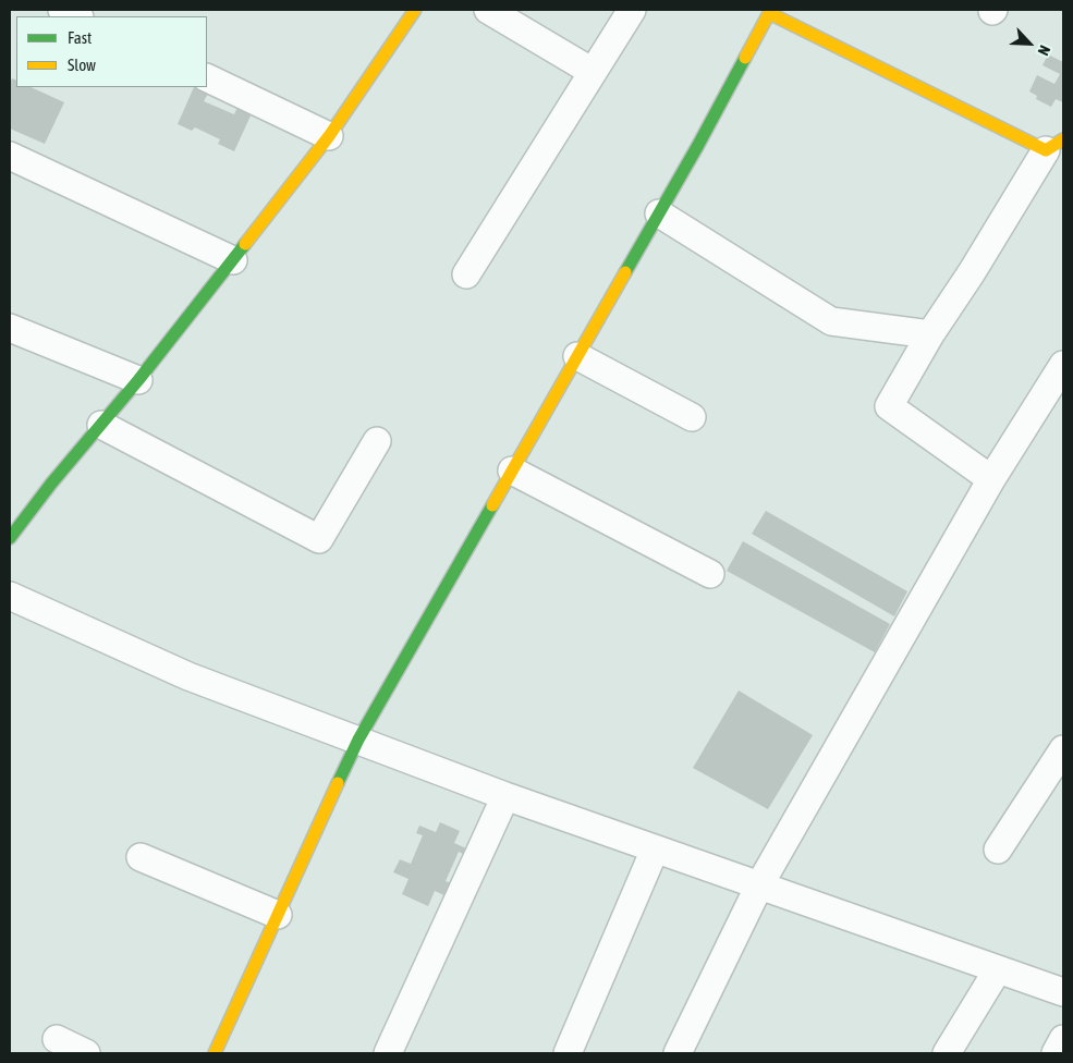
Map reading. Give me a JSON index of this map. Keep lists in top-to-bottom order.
{
  "legend": ["Fast", "Slow"],
  "north": "bottom right"
}
